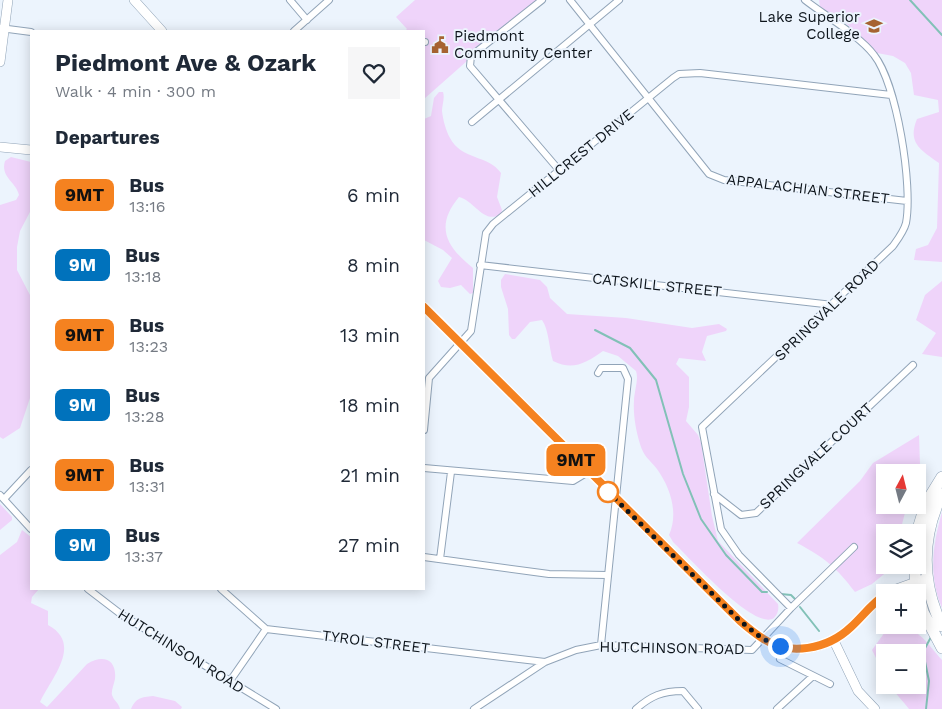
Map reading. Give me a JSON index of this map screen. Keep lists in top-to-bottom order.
{
  "streets": {
    "street": [
      "HILLCREST DRIVE",
      "APPALACHIAN STREET",
      "CATSKILL STREET",
      "SPRINGVALE ROAD",
      "SPRINGVALE COURT",
      "TYROL STREET",
      "HUTCHINSON ROAD"
    ]
  },
  "crossings": [
    ["HILLCREST DRIVE", "APPALACHIAN STREET"],
    ["HILLCREST DRIVE", "CATSKILL STREET"],
    ["HILLCREST DRIVE", "SPRINGVALE ROAD"],
    ["APPALACHIAN STREET", "SPRINGVALE ROAD"],
    ["CATSKILL STREET", "SPRINGVALE ROAD"],
    ["SPRINGVALE ROAD", "SPRINGVALE COURT"],
    ["SPRINGVALE ROAD", "HUTCHINSON ROAD"],
    ["TYROL STREET", "HUTCHINSON ROAD"]
  ],
  "places": {
    "school or university": ["Lake Superior College"],
    "public building": ["Piedmont Community Center"]
  },
  "lines": ["bus line 9MT"],
  "north": "top",
  "page": {
    "on_map": "9MT",
    "heading": [
      ["Piedmont Ave & Ozark", "Walk · 4 min · 300 m"],
      "Departures"
    ],
    "list": [
      {
        "mark": "9MT",
        "name": "Bus",
        "note": "13:16",
        "value": "6 min"
      },
      {
        "mark": "9M",
        "name": "Bus",
        "note": "13:18",
        "value": "8 min"
      },
      {
        "mark": "9MT",
        "name": "Bus",
        "note": "13:23",
        "value": "13 min"
      },
      {
        "mark": "9M",
        "name": "Bus",
        "note": "13:28",
        "value": "18 min"
      },
      {
        "mark": "9MT",
        "name": "Bus",
        "note": "13:31",
        "value": "21 min"
      },
      {
        "mark": "9M",
        "name": "Bus",
        "note": "13:37",
        "value": "27 min"
      }
    ],
    "map_buttons": ["+", "−"]
  }
}
